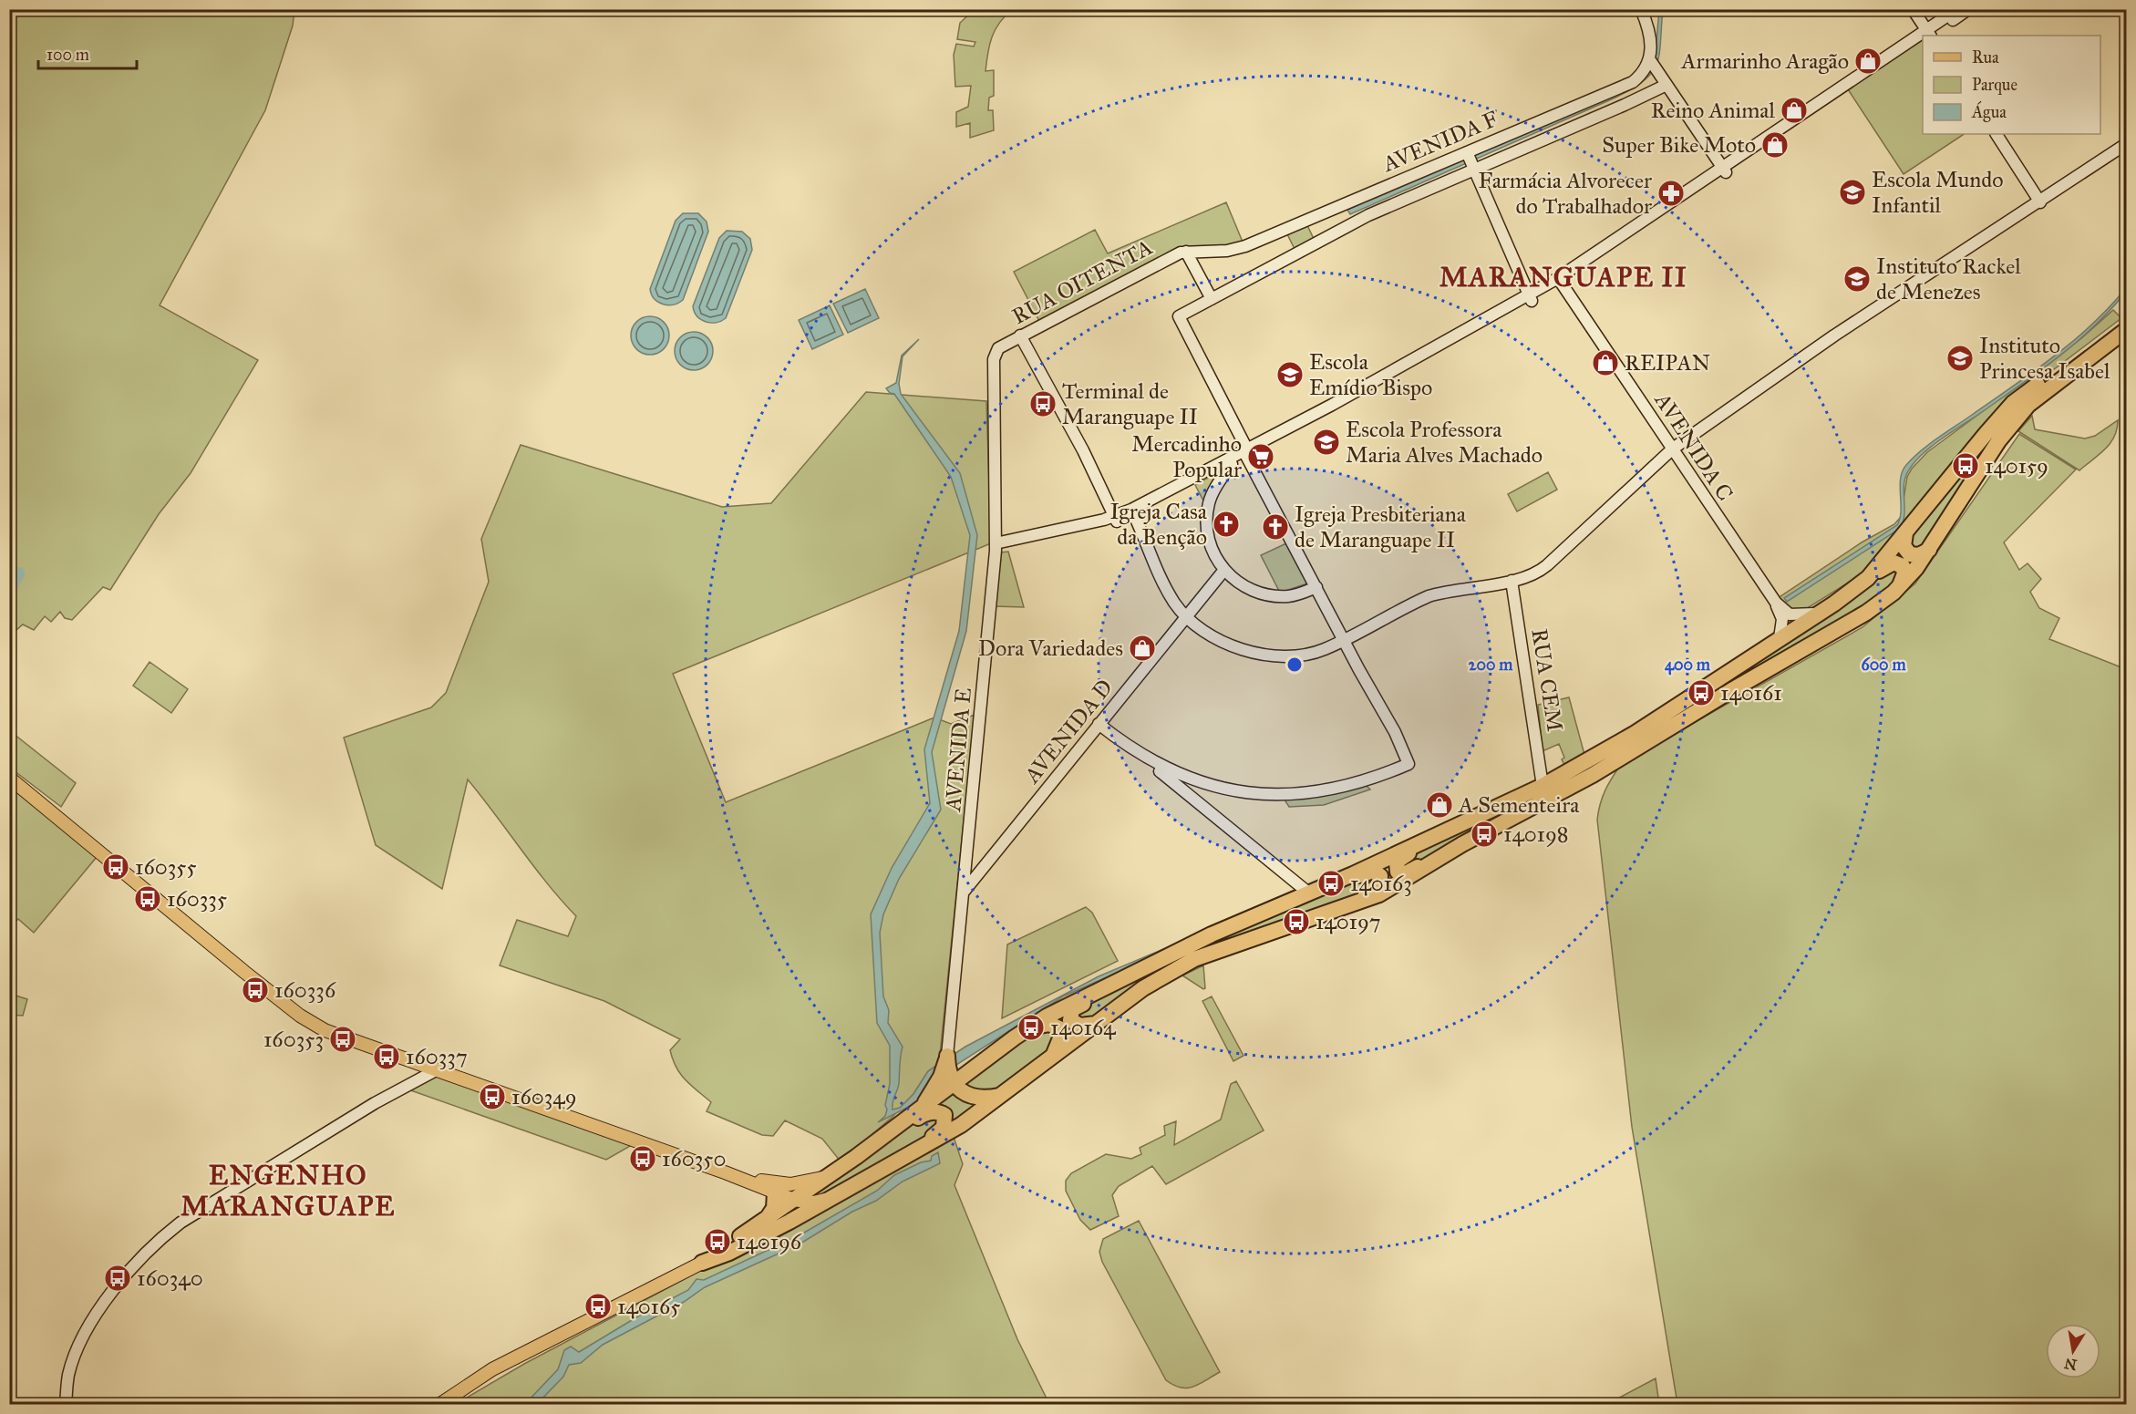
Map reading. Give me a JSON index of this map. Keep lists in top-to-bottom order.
{
  "streets": {
    "street": [
      "AVENIDA F",
      "RUA OITENTA",
      "AVENIDA C",
      "RUA CEM",
      "AVENIDA D",
      "AVENIDA E"
    ]
  },
  "crossings": [
    ["AVENIDA F", "RUA OITENTA"],
    ["RUA OITENTA", "AVENIDA E"],
    ["AVENIDA D", "AVENIDA E"]
  ],
  "districts": ["MARANGUAPE II", "ENGENHO MARANGUAPE"],
  "places": {
    "shop": [
      "Armarinho Aragão",
      "Reino Animal",
      "Super Bike Moto",
      "REIPAN",
      "Dora Variedades",
      "A Sementeira"
    ],
    "school or university": [
      "Escola Mundo Infantil",
      "Instituto Rackel de Menezes",
      "Instituto Princesa Isabel",
      "Escola Emídio Bispo",
      "Escola Professora Maria Alves Machado"
    ],
    "pharmacy": ["Farmácia Alvorecer do Trabalhador"],
    "bus stop": [
      "Terminal de Maranguape II",
      "140159",
      "140161",
      "140198",
      "160355",
      "140163",
      "160335",
      "140197",
      "160336",
      "140164",
      "160353",
      "160337",
      "160349",
      "160350",
      "140196",
      "160340",
      "140165"
    ],
    "supermarket": ["Mercadinho Popular"],
    "church": ["Igreja Casa da Benção", "Igreja Presbiteriana de Maranguape II"]
  },
  "legend": ["Rua", "Parque", "Água"],
  "scale_bar": "100 m",
  "north": "bottom",
  "rings": ["200 m", "400 m", "600 m"]
}
